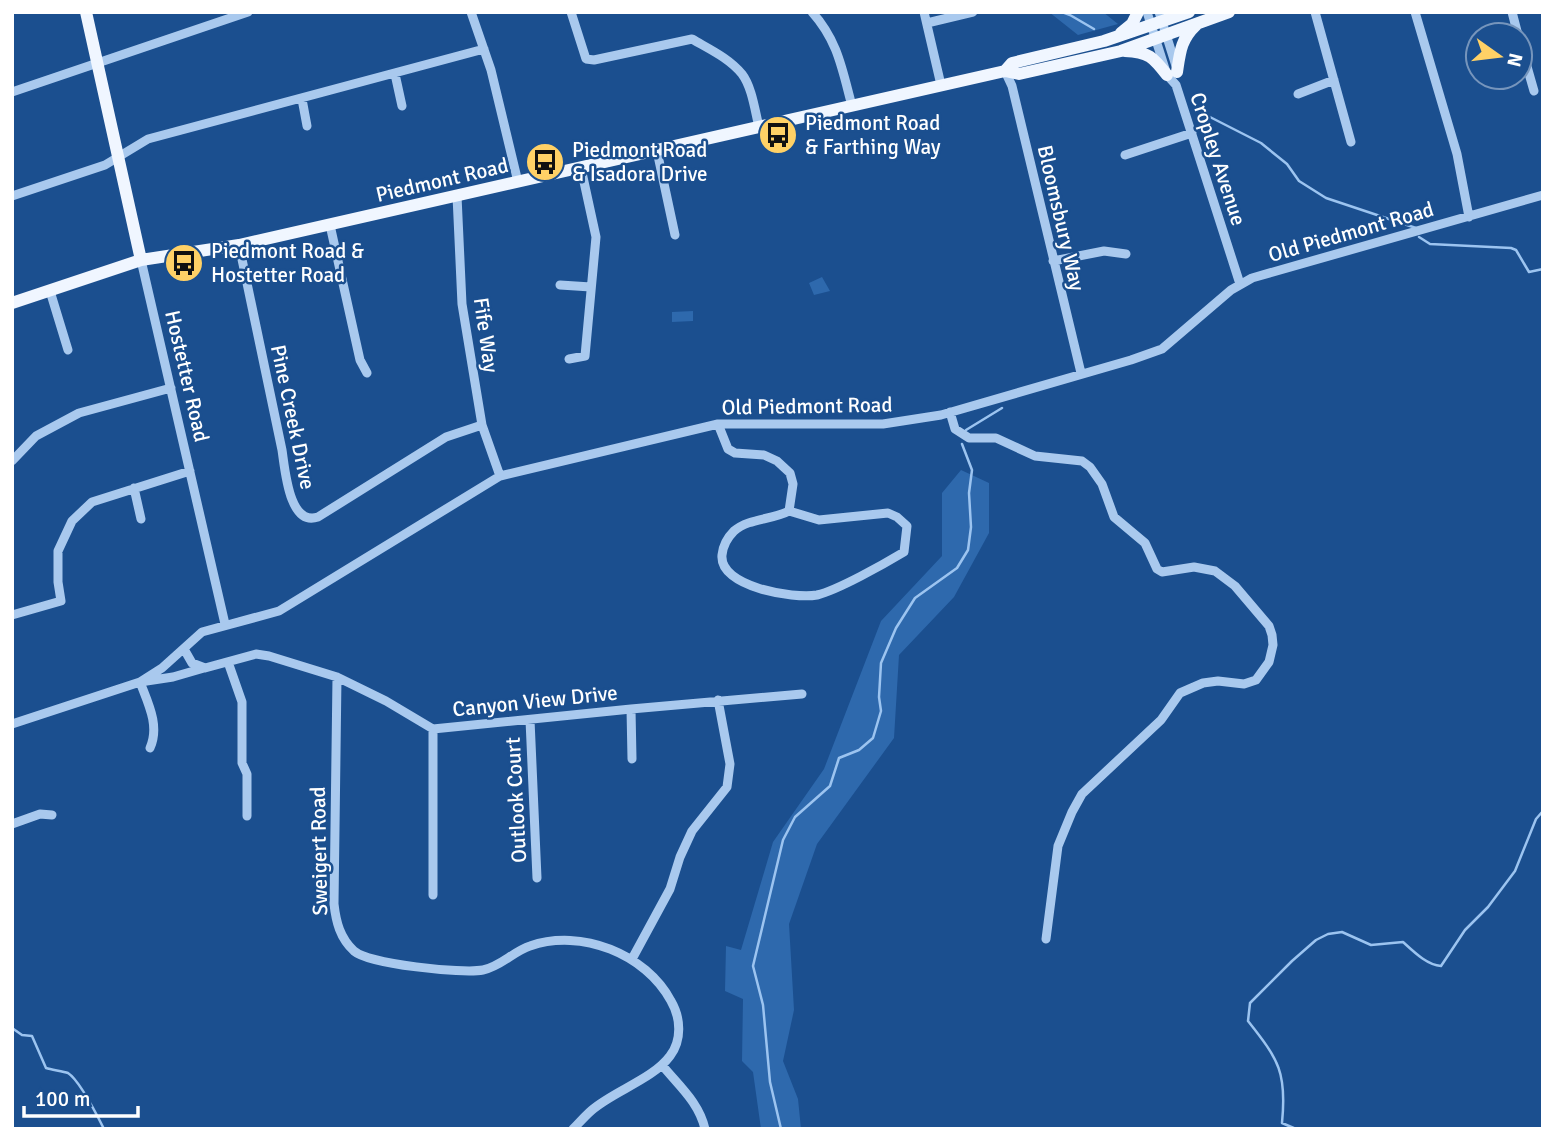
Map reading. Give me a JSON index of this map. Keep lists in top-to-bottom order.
{
  "streets": {
    "main road": ["Piedmont Road", "Hostetter Road"],
    "street": [
      "Cropley Avenue",
      "Bloomsbury Way",
      "Old Piedmont Road",
      "Fife Way",
      "Pine Creek Drive",
      "Canyon View Drive",
      "Outlook Court",
      "Sweigert Road"
    ]
  },
  "crossings": [
    ["Cropley Avenue", "Piedmont Road"],
    ["Cropley Avenue", "Old Piedmont Road"],
    ["Piedmont Road", "Bloomsbury Way"],
    ["Piedmont Road", "Fife Way"],
    ["Piedmont Road", "Hostetter Road"],
    ["Piedmont Road", "Pine Creek Drive"],
    ["Bloomsbury Way", "Old Piedmont Road"],
    ["Old Piedmont Road", "Fife Way"],
    ["Old Piedmont Road", "Hostetter Road"],
    ["Old Piedmont Road", "Canyon View Drive"],
    ["Fife Way", "Pine Creek Drive"],
    ["Canyon View Drive", "Outlook Court"],
    ["Canyon View Drive", "Sweigert Road"]
  ],
  "places": {
    "bus stop": ["Piedmont Road & Farthing Way", "Piedmont Road & Isadora Drive", "Piedmont Road & Hostetter Road"]
  },
  "scale_bar": "100 m",
  "north": "right"
}
